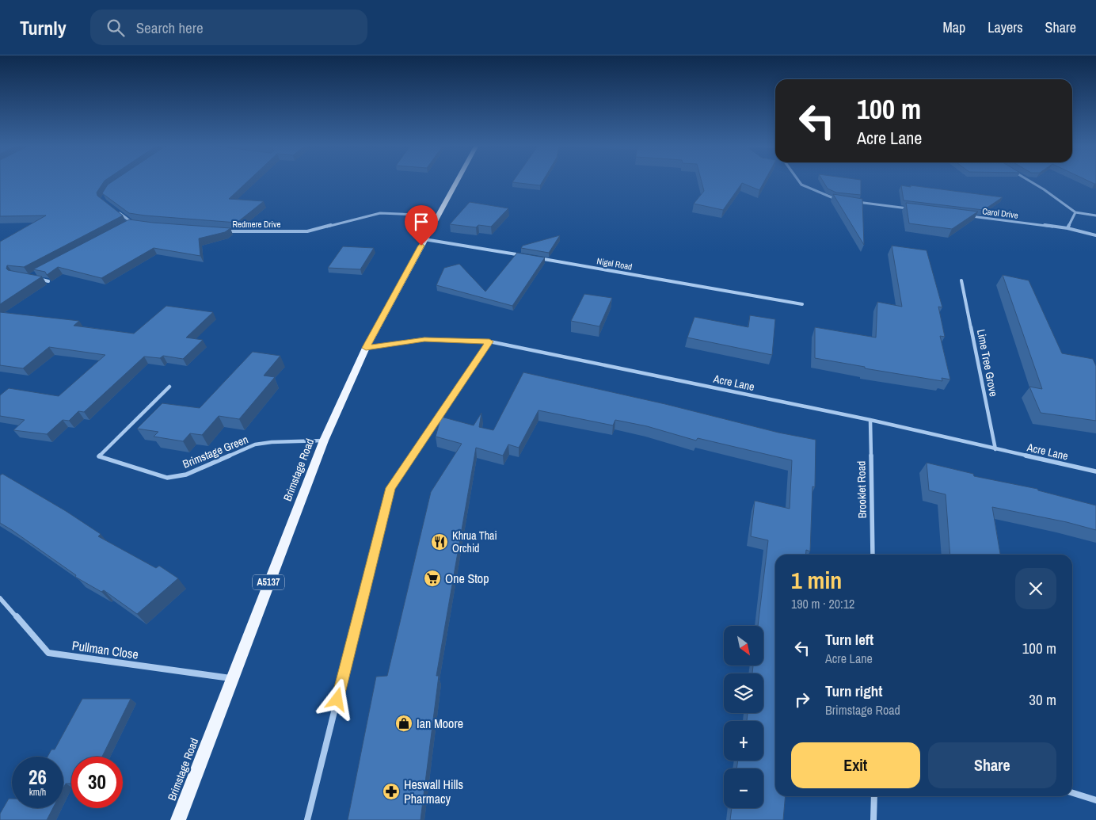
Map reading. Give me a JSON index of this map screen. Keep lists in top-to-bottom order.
{
  "streets": {
    "main road": ["Brimstage Road", "A5137"],
    "street": [
      "Carol Drive",
      "Redmere Drive",
      "Nigel Road",
      "Lime Tree Grove",
      "Acre Lane",
      "Brimstage Green",
      "Brooklet Road",
      "Pullman Close"
    ]
  },
  "crossings": [
    ["Redmere Drive", "Brimstage Road"],
    ["Lime Tree Grove", "Acre Lane"],
    ["Acre Lane", "Brimstage Road"],
    ["Acre Lane", "Brooklet Road"],
    ["Brimstage Green", "Brimstage Road"],
    ["Brimstage Road", "Pullman Close"]
  ],
  "places": {
    "restaurant": ["Khrua Thai Orchid"],
    "supermarket": ["One Stop"],
    "shop": ["Ian Moore"],
    "pharmacy": ["Heswall Hills Pharmacy"]
  },
  "north": "bottom right",
  "page": {
    "header": "Turnly",
    "search": "Search here",
    "nav": ["Map", "Layers", "Share"],
    "turn": ["100 m", "Acre Lane"],
    "heading": ["1 min", "190 m · 20:12"],
    "list": [
      {
        "name": "Turn left",
        "note": "Acre Lane",
        "value": "100 m"
      },
      {
        "name": "Turn right",
        "note": "Brimstage Road",
        "value": "30 m"
      }
    ],
    "map_buttons": ["+", "−"],
    "buttons": ["Exit", "Share"],
    "speed": "26 km/h",
    "limit": "30"
  }
}
